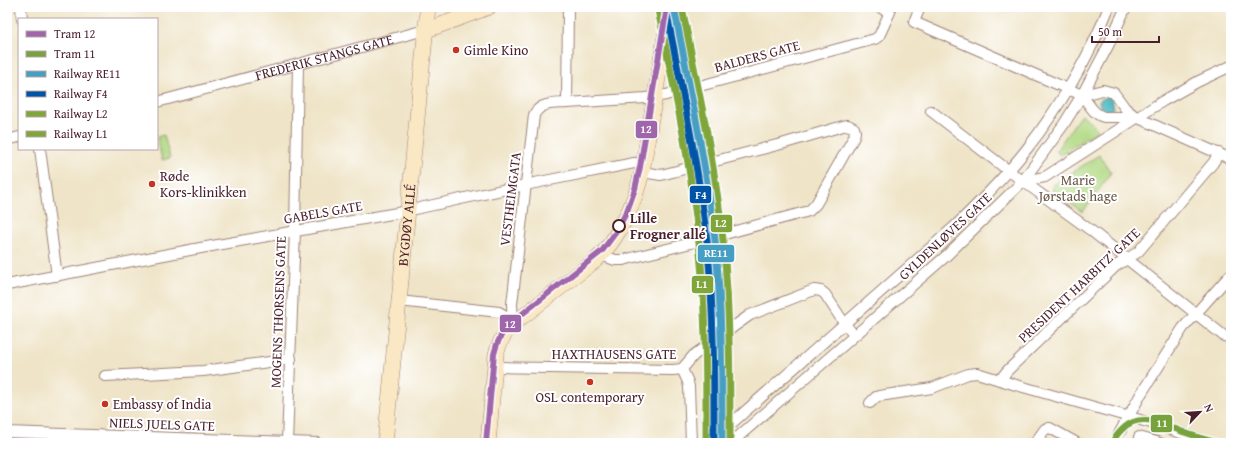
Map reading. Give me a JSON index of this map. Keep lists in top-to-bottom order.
{
  "streets": {
    "street": [
      "BALDERS GATE",
      "FREDERIK STANGS GATE",
      "VESTHEIMGATA",
      "GABELS GATE",
      "BYGDØY ALLÉ",
      "GYLDENLØVES GATE",
      "PRESIDENT HARBITZ’ GATE",
      "MOGENS THORSENS GATE",
      "HAXTHAUSENS GATE",
      "NIELS JUELS GATE"
    ]
  },
  "crossings": [
    ["BALDERS GATE", "VESTHEIMGATA"],
    ["FREDERIK STANGS GATE", "BYGDØY ALLÉ"],
    ["FREDERIK STANGS GATE", "MOGENS THORSENS GATE"],
    ["VESTHEIMGATA", "GABELS GATE"],
    ["GABELS GATE", "BYGDØY ALLÉ"],
    ["GABELS GATE", "MOGENS THORSENS GATE"],
    ["GYLDENLØVES GATE", "HAXTHAUSENS GATE"],
    ["MOGENS THORSENS GATE", "NIELS JUELS GATE"]
  ],
  "parks": ["Marie Jørstads hage"],
  "places": [
    "Gimle Kino",
    "Røde Kors-klinikken",
    "Lille Frogner allé",
    "OSL contemporary",
    "Embassy of India"
  ],
  "lines": [
    "tram line 12",
    "rail line RE11",
    "rail line L2",
    "rail line F4",
    "rail line L1",
    "tram line 11"
  ],
  "legend": [
    "Tram 12",
    "Tram 11",
    "Railway RE11",
    "Railway F4",
    "Railway L2",
    "Railway L1"
  ],
  "scale_bar": "50 m",
  "north": "top right"
}
